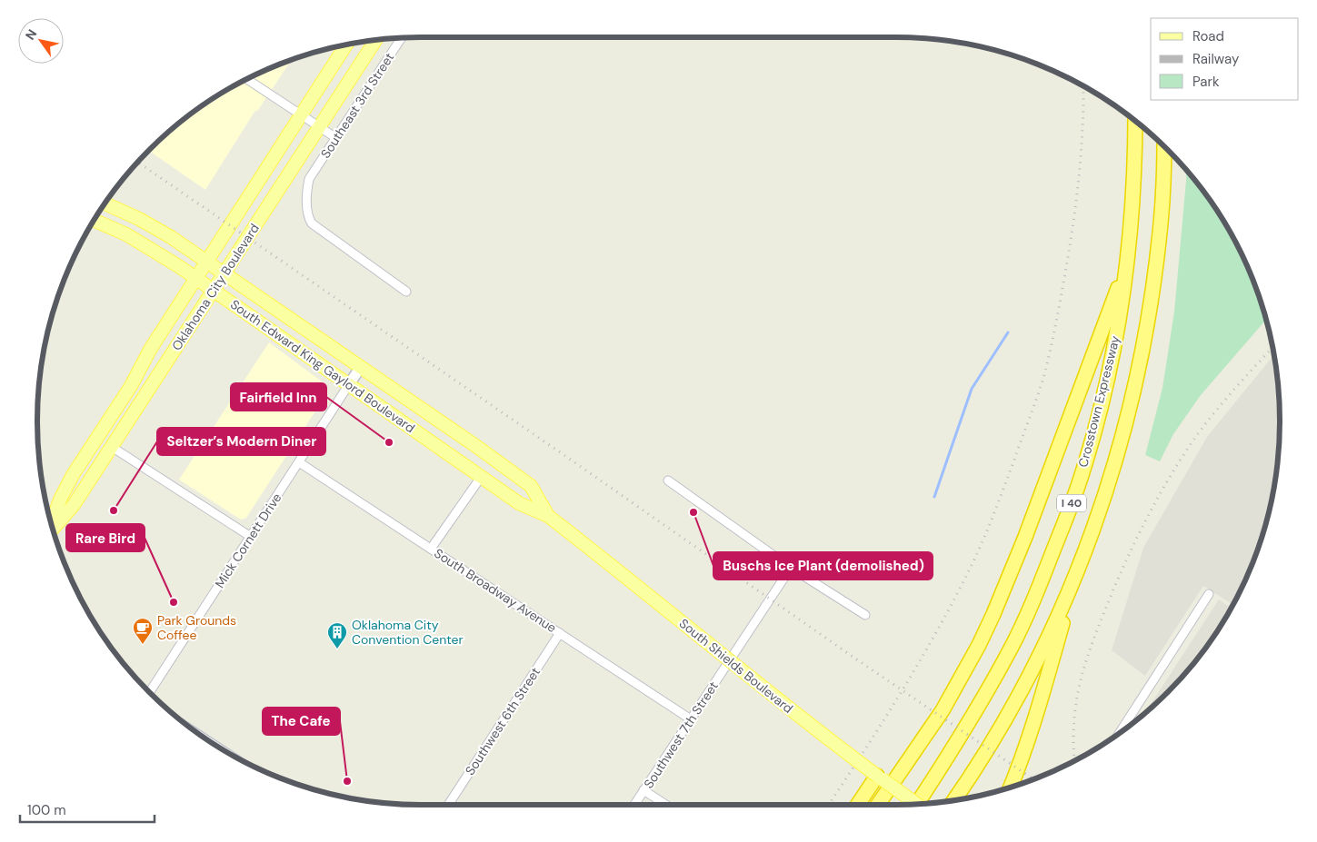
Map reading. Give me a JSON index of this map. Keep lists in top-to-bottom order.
{
  "streets": {
    "highway": ["Crosstown Expressway", "I 40"],
    "main road": ["Oklahoma City Boulevard", "South Edward King Gaylord Boulevard", "South Shields Boulevard"],
    "street": [
      "Southeast 3rd Street",
      "Mick Cornett Drive",
      "South Broadway Avenue",
      "Southwest 6th Street",
      "Southwest 7th Street"
    ]
  },
  "crossings": [
    ["Oklahoma City Boulevard", "South Edward King Gaylord Boulevard"],
    ["South Edward King Gaylord Boulevard", "Mick Cornett Drive"],
    ["South Edward King Gaylord Boulevard", "South Shields Boulevard"],
    ["Mick Cornett Drive", "South Broadway Avenue"],
    ["South Broadway Avenue", "Southwest 6th Street"],
    ["South Broadway Avenue", "Southwest 7th Street"]
  ],
  "places": {
    "other": [
      "Fairfield Inn",
      "Seltzer’s Modern Diner",
      "Buschs Ice Plant (demolished)",
      "Rare Bird",
      "The Cafe"
    ],
    "cafe": ["Park Grounds Coffee"],
    "building": ["Oklahoma City Convention Center"]
  },
  "legend": ["Road", "Railway", "Park"],
  "scale_bar": "100 m",
  "north": "top left"
}
